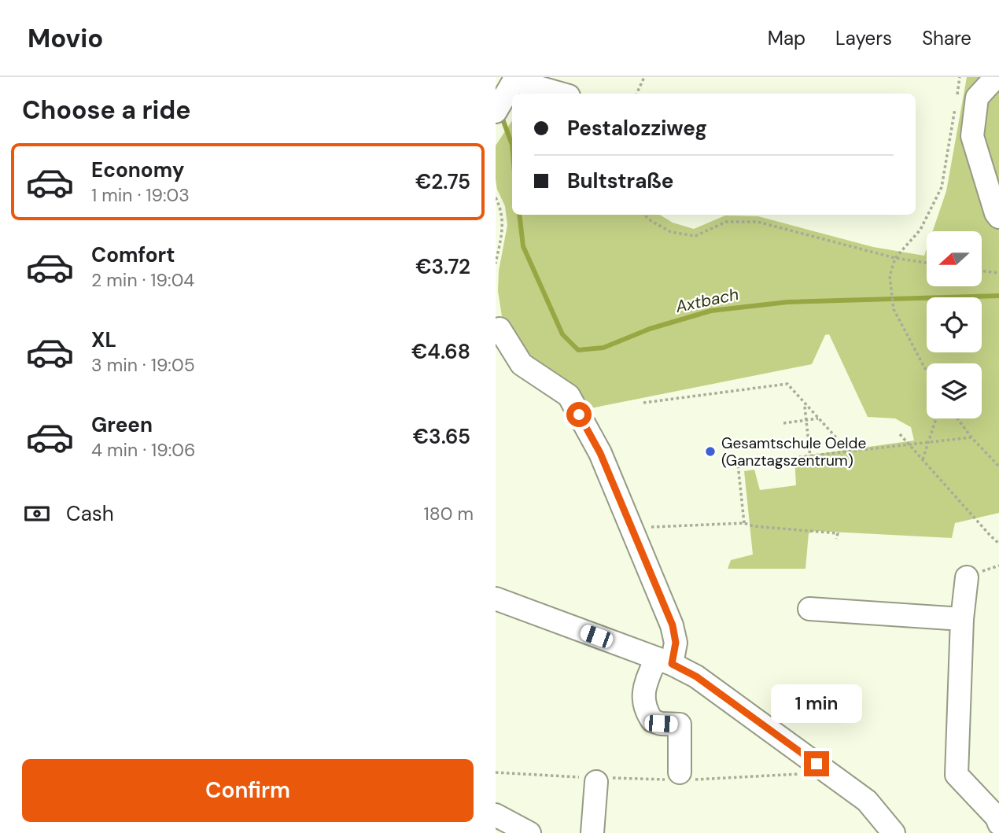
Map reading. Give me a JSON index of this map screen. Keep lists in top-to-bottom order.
{
  "water": ["Axtbach"],
  "places": ["Gesamtschule Oelde (Ganztagszentrum)"],
  "north": "left",
  "page": {
    "header": "Movio",
    "nav": ["Map", "Layers", "Share"],
    "heading": "Choose a ride",
    "banner": ["Pestalozziweg", "Bultstraße"],
    "list": [
      {
        "name": "Economy",
        "note": "1 min · 19:03",
        "value": "€2.75"
      },
      {
        "name": "Comfort",
        "note": "2 min · 19:04",
        "value": "€3.72"
      },
      {
        "name": "XL",
        "note": "3 min · 19:05",
        "value": "€4.68"
      },
      {
        "name": "Green",
        "note": "4 min · 19:06",
        "value": "€3.65"
      }
    ],
    "pay": ["Cash", "180 m"],
    "bubble": "1 min",
    "buttons": "Confirm"
  }
}
